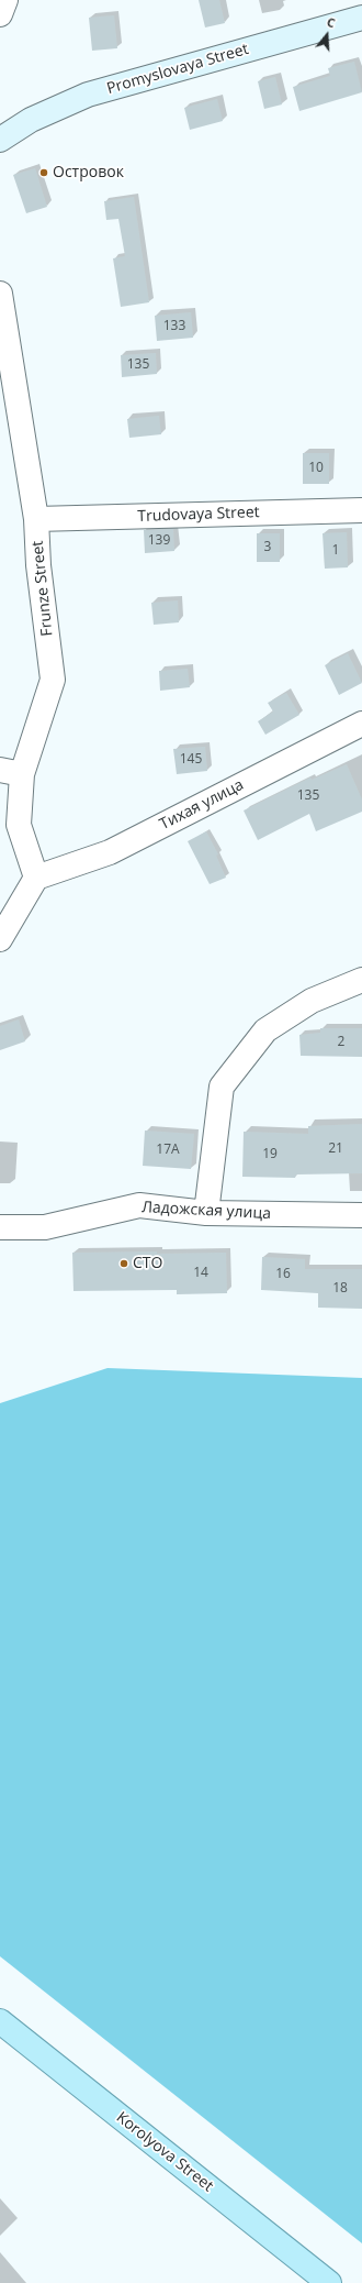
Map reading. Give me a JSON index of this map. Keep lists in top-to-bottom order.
{
  "streets": {
    "main road": ["Korolyova Street"],
    "street": [
      "Promyslovaya Street",
      "Trudovaya Street",
      "Frunze Street",
      "Тихая улица",
      "Ладожская улица"
    ]
  },
  "crossings": [
    ["Trudovaya Street", "Frunze Street"],
    ["Frunze Street", "Тихая улица"]
  ],
  "places": ["Островок", "СТО"],
  "house_numbers": [
    "133",
    "135",
    "10",
    "139",
    "3",
    "1",
    "145",
    "135",
    "2",
    "21",
    "17А",
    "19",
    "14",
    "16",
    "18"
  ],
  "north": "top"
}
